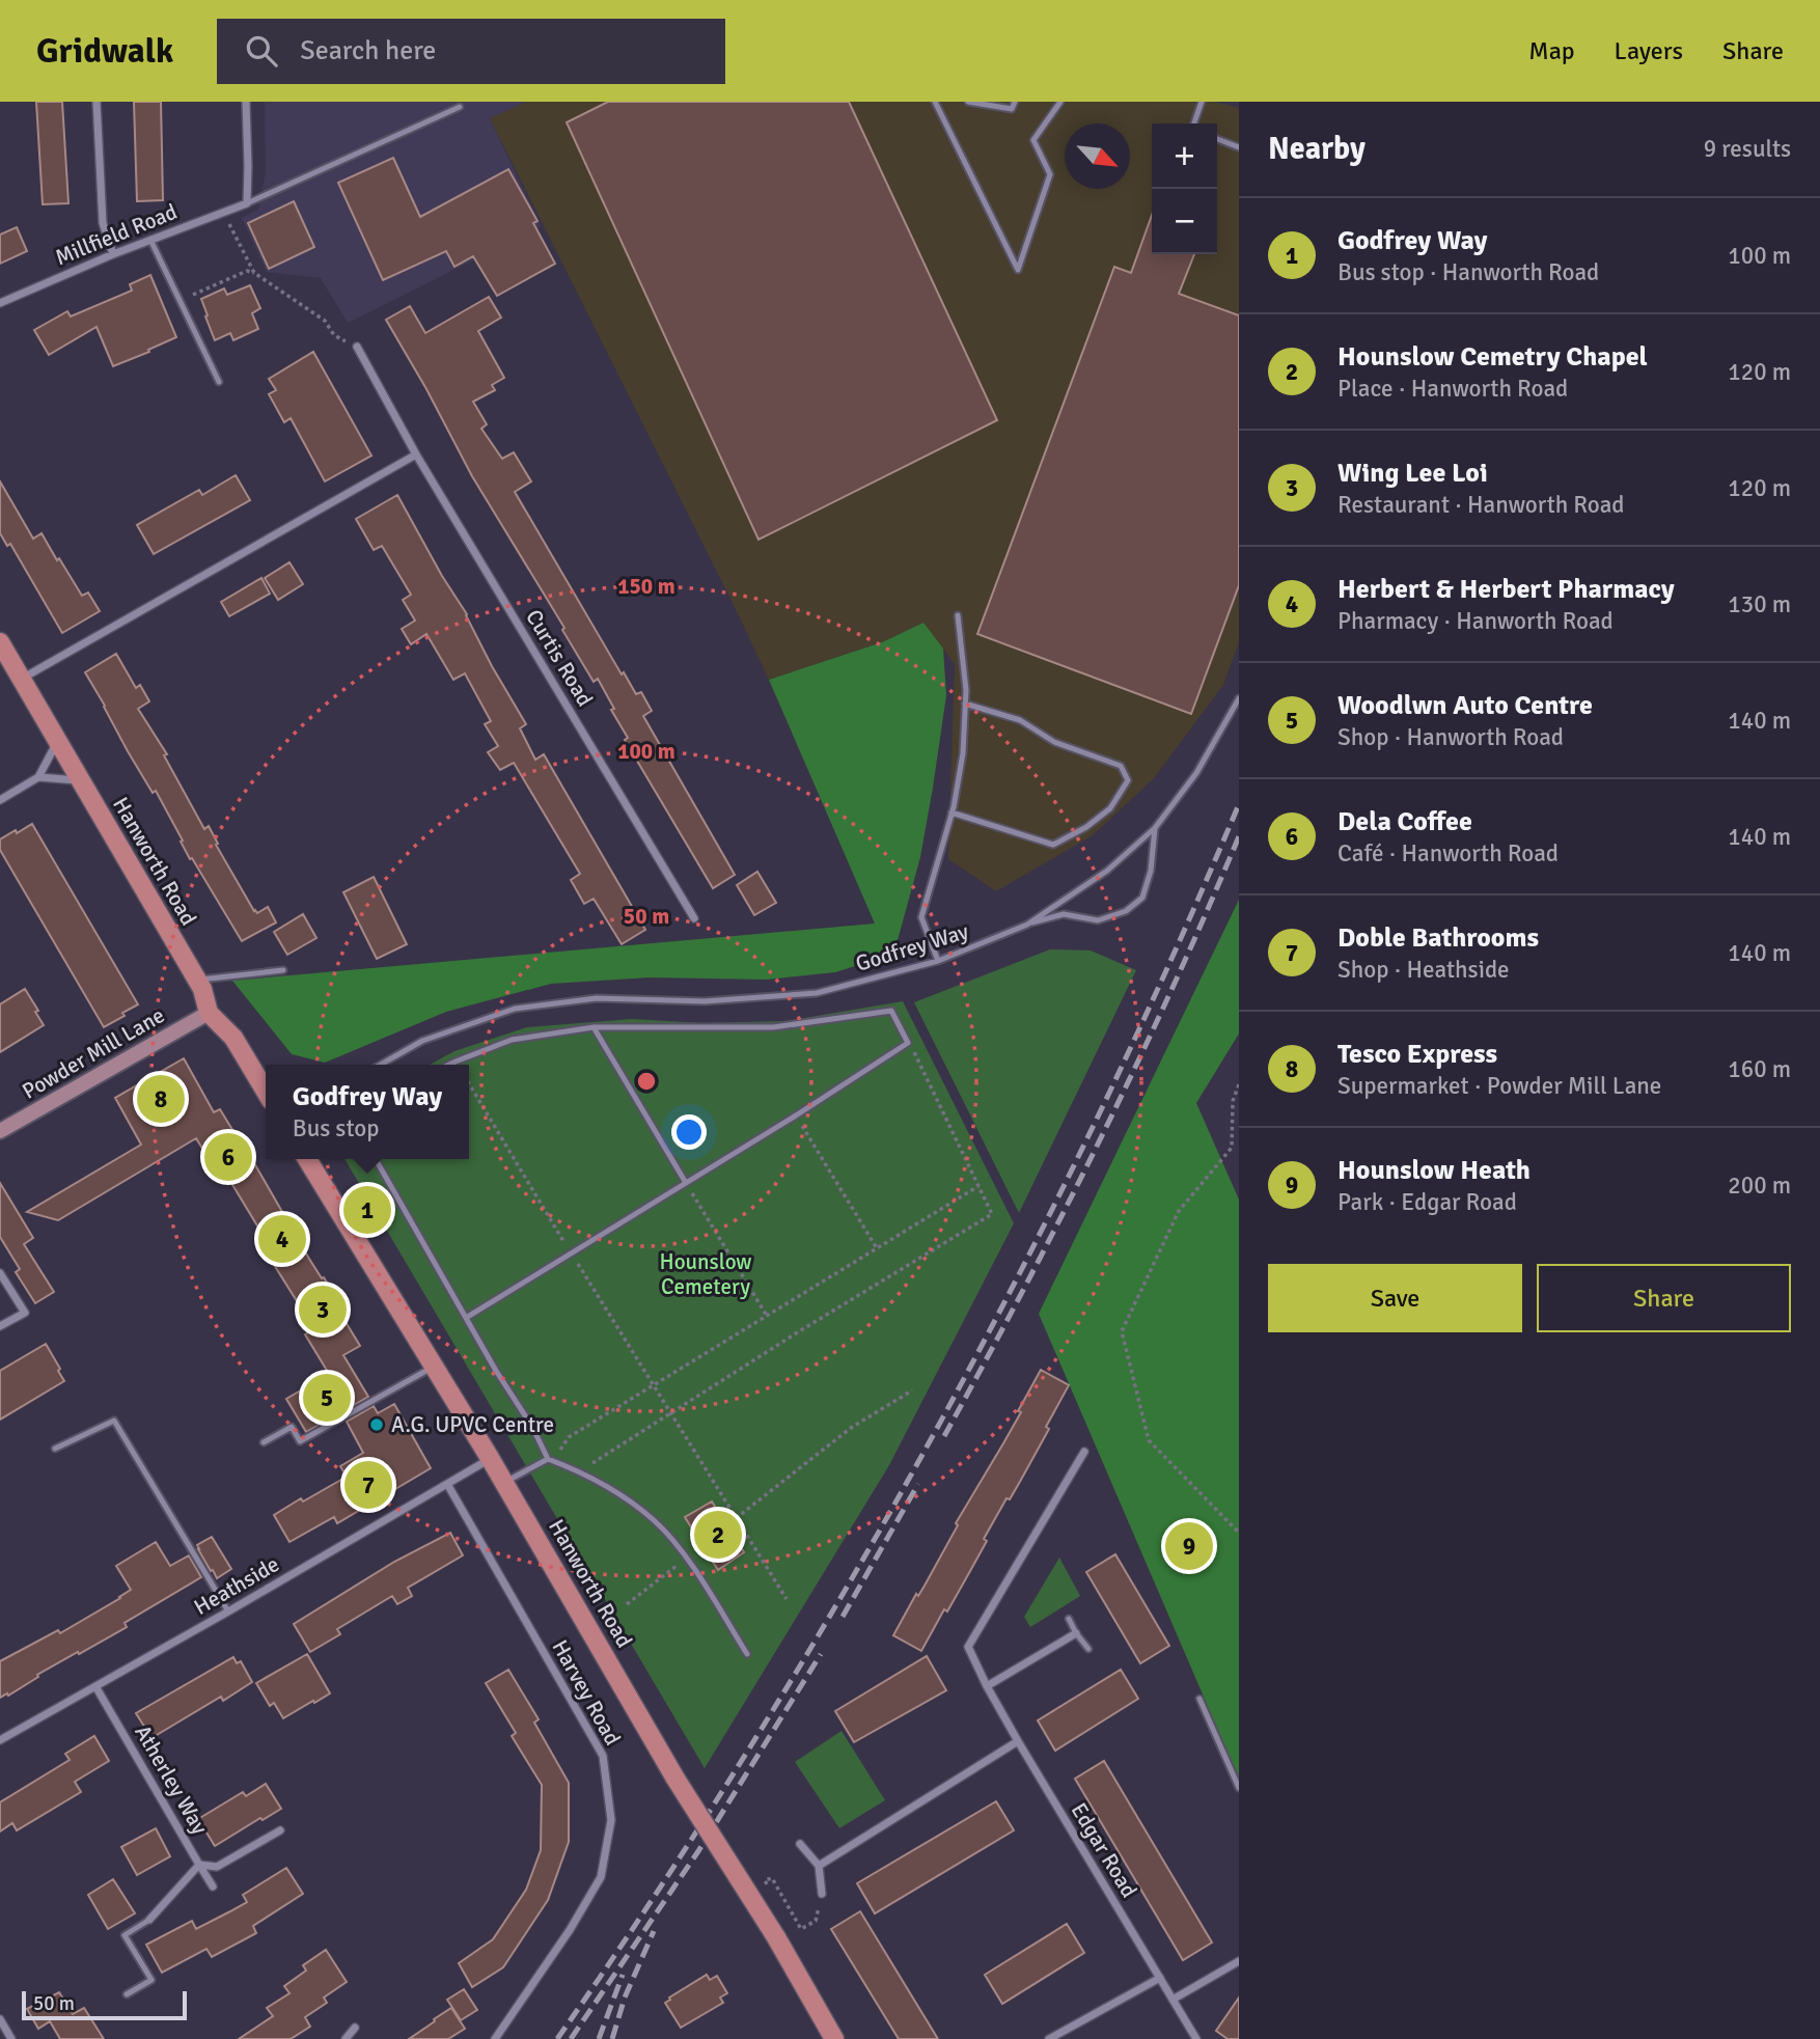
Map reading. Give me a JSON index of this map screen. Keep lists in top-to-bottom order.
{
  "streets": {
    "main road": ["Hanworth Road"],
    "street": [
      "Millfield Road",
      "Curtis Road",
      "Powder Mill Lane",
      "Heathside",
      "Harvey Road",
      "Atherley Way",
      "Edgar Road"
    ],
    "lane": ["Godfrey Way"]
  },
  "crossings": [
    ["Hanworth Road", "Powder Mill Lane"],
    ["Hanworth Road", "Heathside"],
    ["Heathside", "Harvey Road"],
    ["Heathside", "Atherley Way"]
  ],
  "parks": ["Hounslow Cemetery"],
  "places": ["A.G. UPVC Centre"],
  "scale_bar": "50 m",
  "north": "bottom right",
  "page": {
    "header": "Gridwalk",
    "search": "Search here",
    "nav": ["Map", "Layers", "Share"],
    "heading": ["Nearby", "9 results"],
    "map_buttons": ["+", "−"],
    "list": [
      {
        "mark": "1",
        "name": "Godfrey Way",
        "note": "Bus stop · Hanworth Road",
        "value": "100 m"
      },
      {
        "mark": "2",
        "name": "Hounslow Cemetry Chapel",
        "note": "Place · Hanworth Road",
        "value": "120 m"
      },
      {
        "mark": "3",
        "name": "Wing Lee Loi",
        "note": "Restaurant · Hanworth Road",
        "value": "120 m"
      },
      {
        "mark": "4",
        "name": "Herbert & Herbert Pharmacy",
        "note": "Pharmacy · Hanworth Road",
        "value": "130 m"
      },
      {
        "mark": "5",
        "name": "Woodlwn Auto Centre",
        "note": "Shop · Hanworth Road",
        "value": "140 m"
      },
      {
        "mark": "6",
        "name": "Dela Coffee",
        "note": "Café · Hanworth Road",
        "value": "140 m"
      },
      {
        "mark": "7",
        "name": "Doble Bathrooms",
        "note": "Shop · Heathside",
        "value": "140 m"
      },
      {
        "mark": "8",
        "name": "Tesco Express",
        "note": "Supermarket · Powder Mill Lane",
        "value": "160 m"
      },
      {
        "mark": "9",
        "name": "Hounslow Heath",
        "note": "Park · Edgar Road",
        "value": "200 m"
      }
    ],
    "popup": ["Godfrey Way", "Bus stop"],
    "pins": [
      "8",
      "6",
      "1",
      "4",
      "3",
      "5",
      "7",
      "2",
      "9"
    ],
    "buttons": ["Save", "Share"],
    "scale": "50 m"
  },
  "rings": ["150 m", "100 m", "50 m"]
}
